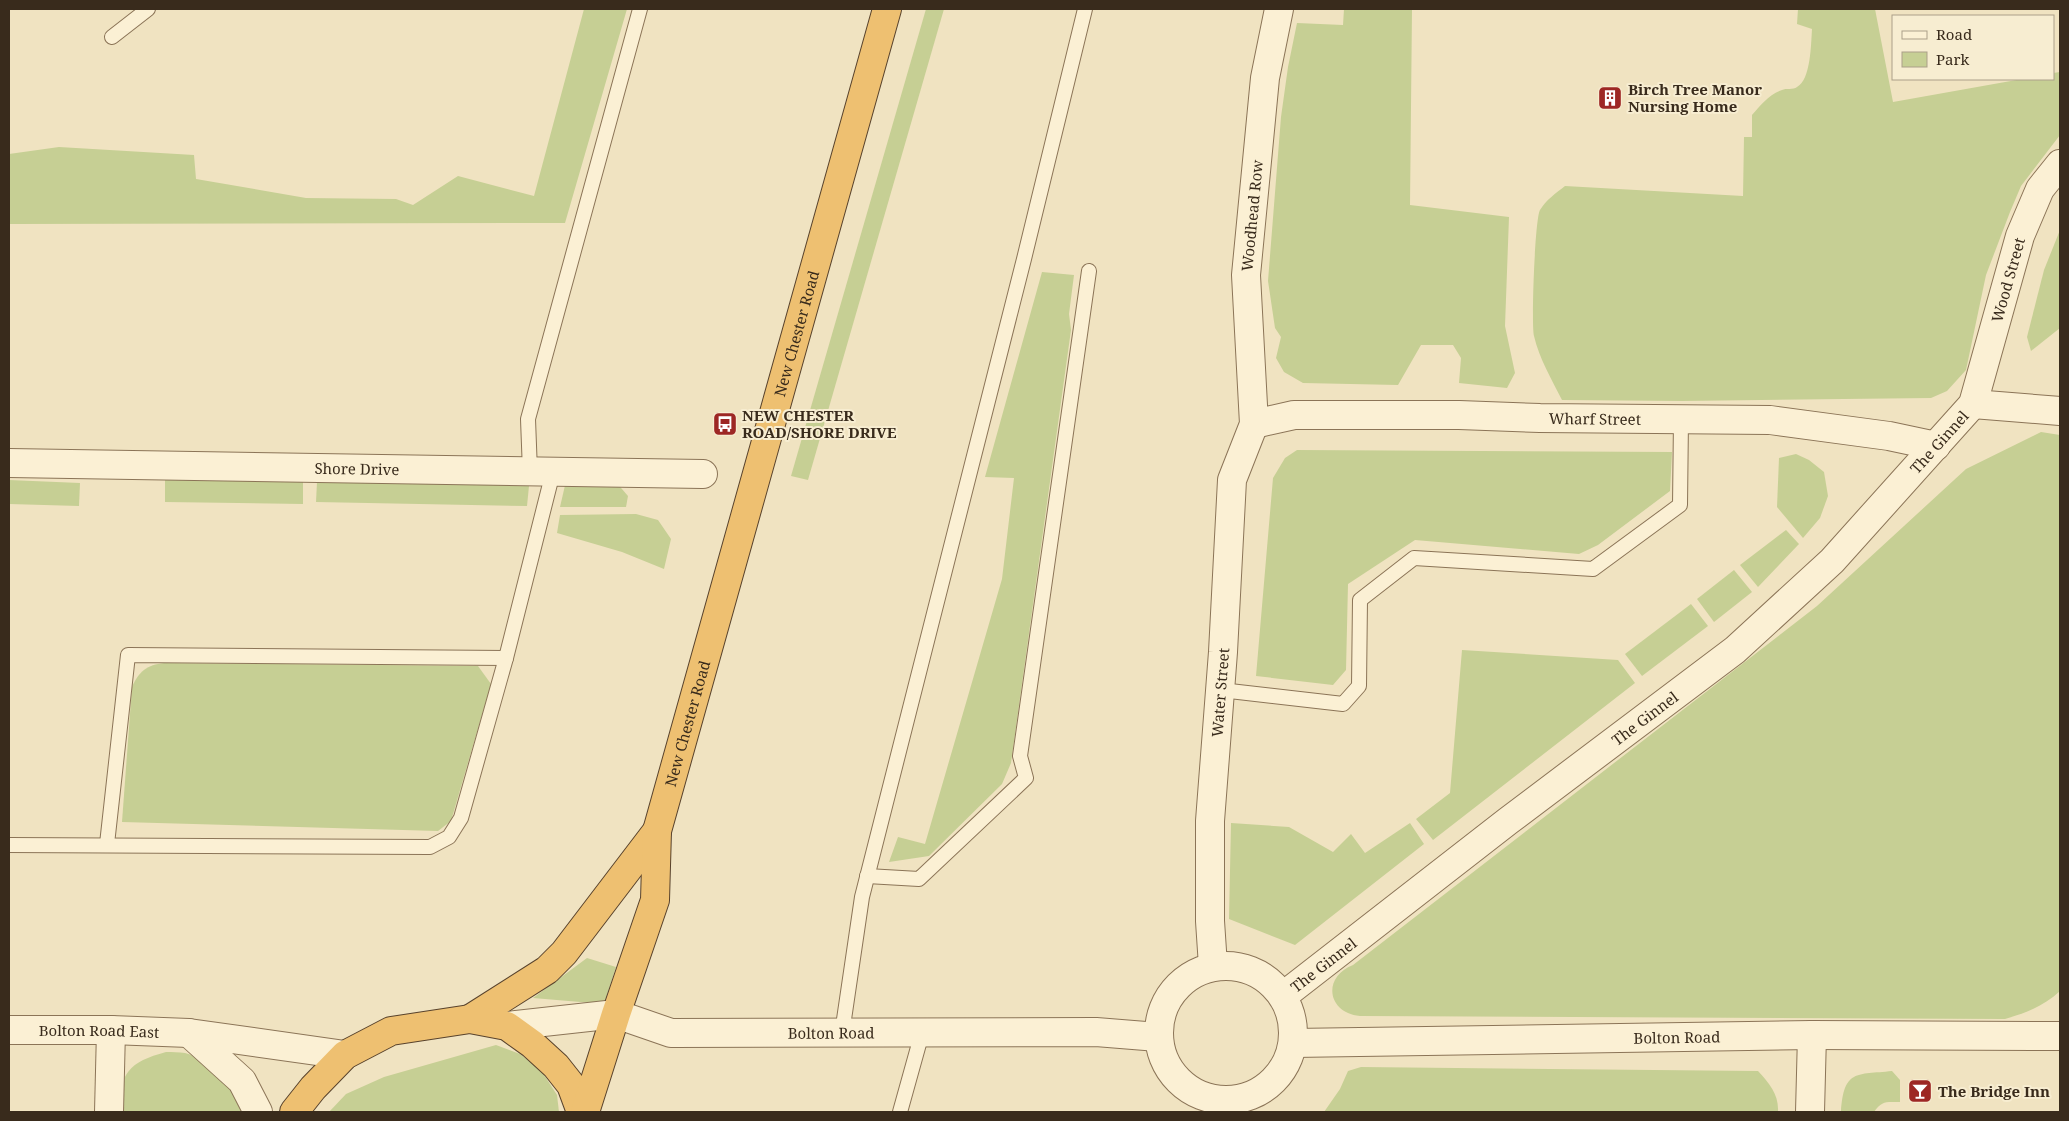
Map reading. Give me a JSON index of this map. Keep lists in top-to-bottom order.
{
  "streets": {
    "highway": ["New Chester Road"],
    "street": [
      "Woodhead Row",
      "Wood Street",
      "Wharf Street",
      "The Ginnel",
      "Shore Drive",
      "Water Street",
      "Bolton Road East",
      "Bolton Road"
    ]
  },
  "crossings": [
    ["Woodhead Row", "Wharf Street"],
    ["Woodhead Row", "Water Street"],
    ["Wood Street", "The Ginnel"],
    ["New Chester Road", "Bolton Road"],
    ["Wharf Street", "The Ginnel"],
    ["Wharf Street", "Water Street"],
    ["The Ginnel", "Water Street"],
    ["The Ginnel", "Bolton Road"],
    ["Water Street", "Bolton Road"]
  ],
  "places": {
    "building": ["Birch Tree Manor Nursing Home"],
    "bus stop": ["NEW CHESTER ROAD/SHORE DRIVE"],
    "bar": ["The Bridge Inn"]
  },
  "legend": ["Road", "Park"]
}
